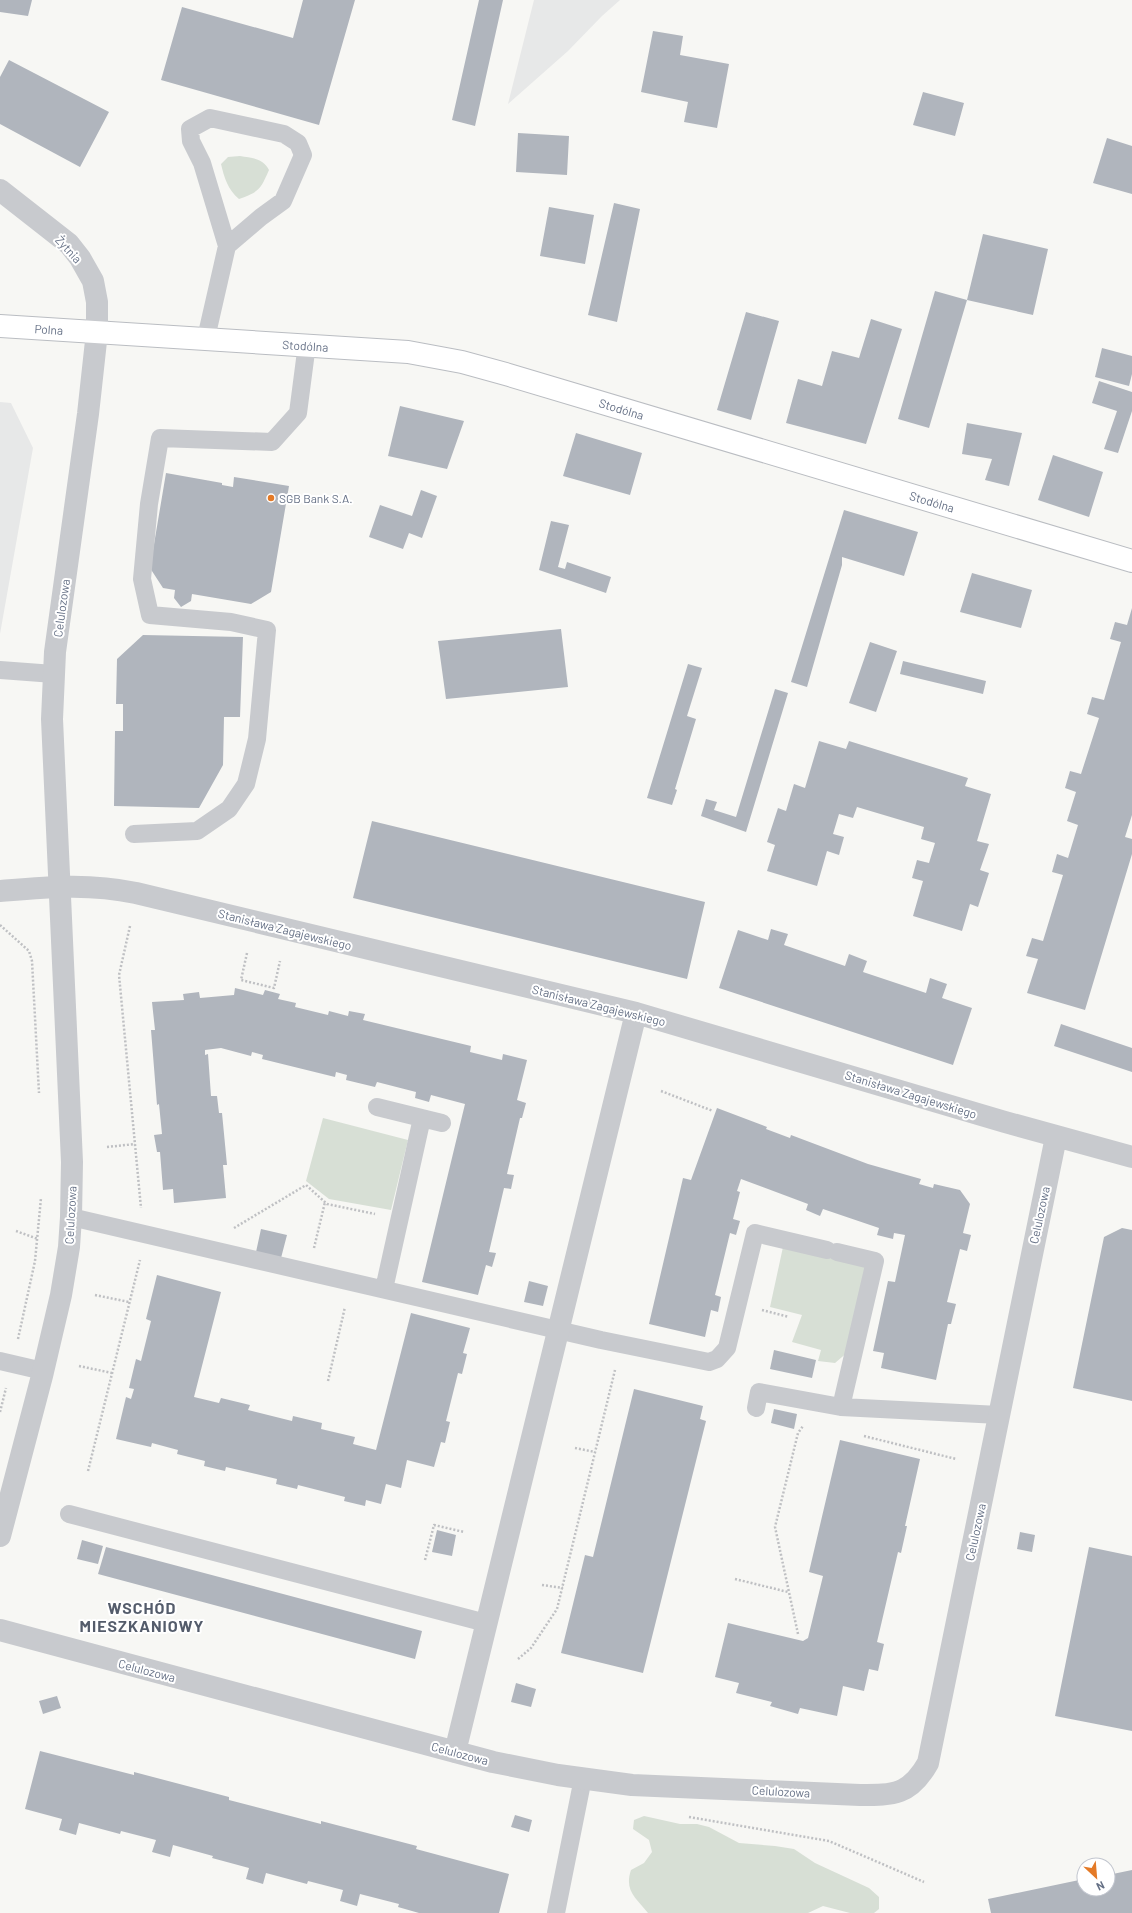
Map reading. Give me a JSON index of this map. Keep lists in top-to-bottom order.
{
  "streets": {
    "street": [
      "Żytnia",
      "Polna",
      "Stodólna",
      "Celulozowa",
      "Stanisława Zagajewskiego"
    ]
  },
  "crossings": [
    ["Żytnia", "Polna"],
    ["Żytnia", "Stodólna"],
    ["Żytnia", "Celulozowa"],
    ["Polna", "Stodólna"],
    ["Polna", "Celulozowa"],
    ["Stodólna", "Celulozowa"],
    ["Celulozowa", "Stanisława Zagajewskiego"]
  ],
  "districts": ["WSCHÓD MIESZKANIOWY"],
  "places": ["SGB Bank S.A."],
  "north": "bottom right"
}
